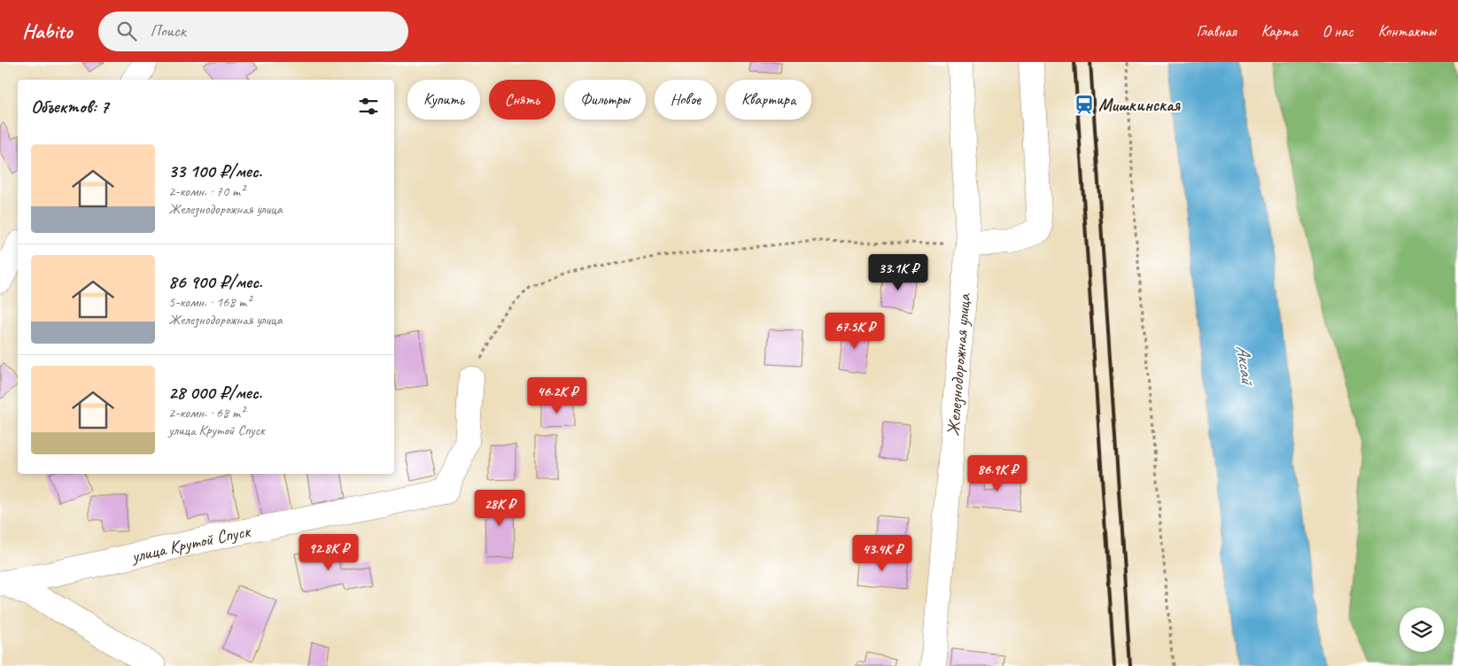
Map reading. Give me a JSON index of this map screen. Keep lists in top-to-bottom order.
{
  "streets": {
    "street": ["Железнодорожная улица", "улица Крутой Спуск"]
  },
  "water": ["Аксай"],
  "places": {
    "station": ["Мишкинская"]
  },
  "page": {
    "header": "Habito",
    "search": "Поиск",
    "nav": [
      "Главная",
      "Карта",
      "О нас",
      "Контакты"
    ],
    "chip": [
      "Купить",
      "Снять",
      "Фильтры",
      "Новое",
      "Квартира"
    ],
    "heading": "Объектов: 7",
    "list": [
      {
        "name": "33 100 ₽/мес.",
        "note": "2-комн. · 70 m² · Железнодорожная улица"
      },
      {
        "name": "86 900 ₽/мес.",
        "note": "5-комн. · 168 m² · Железнодорожная улица"
      },
      {
        "name": "28 000 ₽/мес.",
        "note": "2-комн. · 68 m² · улица Крутой Спуск"
      }
    ],
    "price": [
      "33.1K ₽",
      "67.5K ₽",
      "46.2K ₽",
      "86.9K ₽",
      "28K ₽",
      "92.8K ₽",
      "43.4K ₽"
    ]
  }
}
